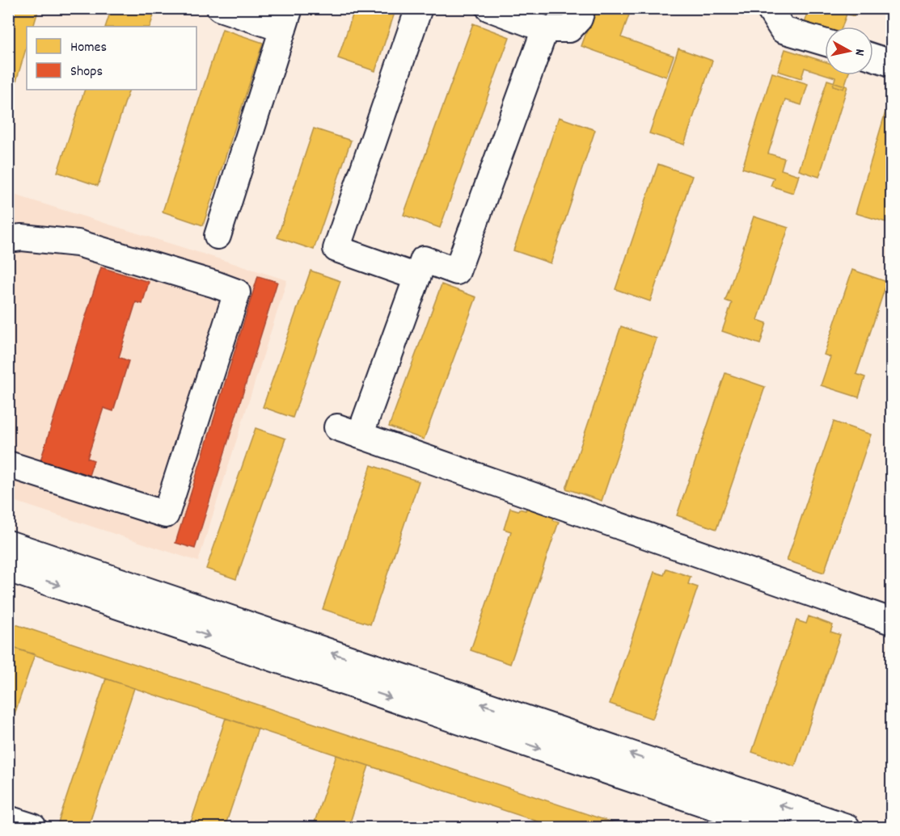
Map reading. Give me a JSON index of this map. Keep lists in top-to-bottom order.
{
  "legend": ["Homes", "Shops"],
  "north": "right"
}
